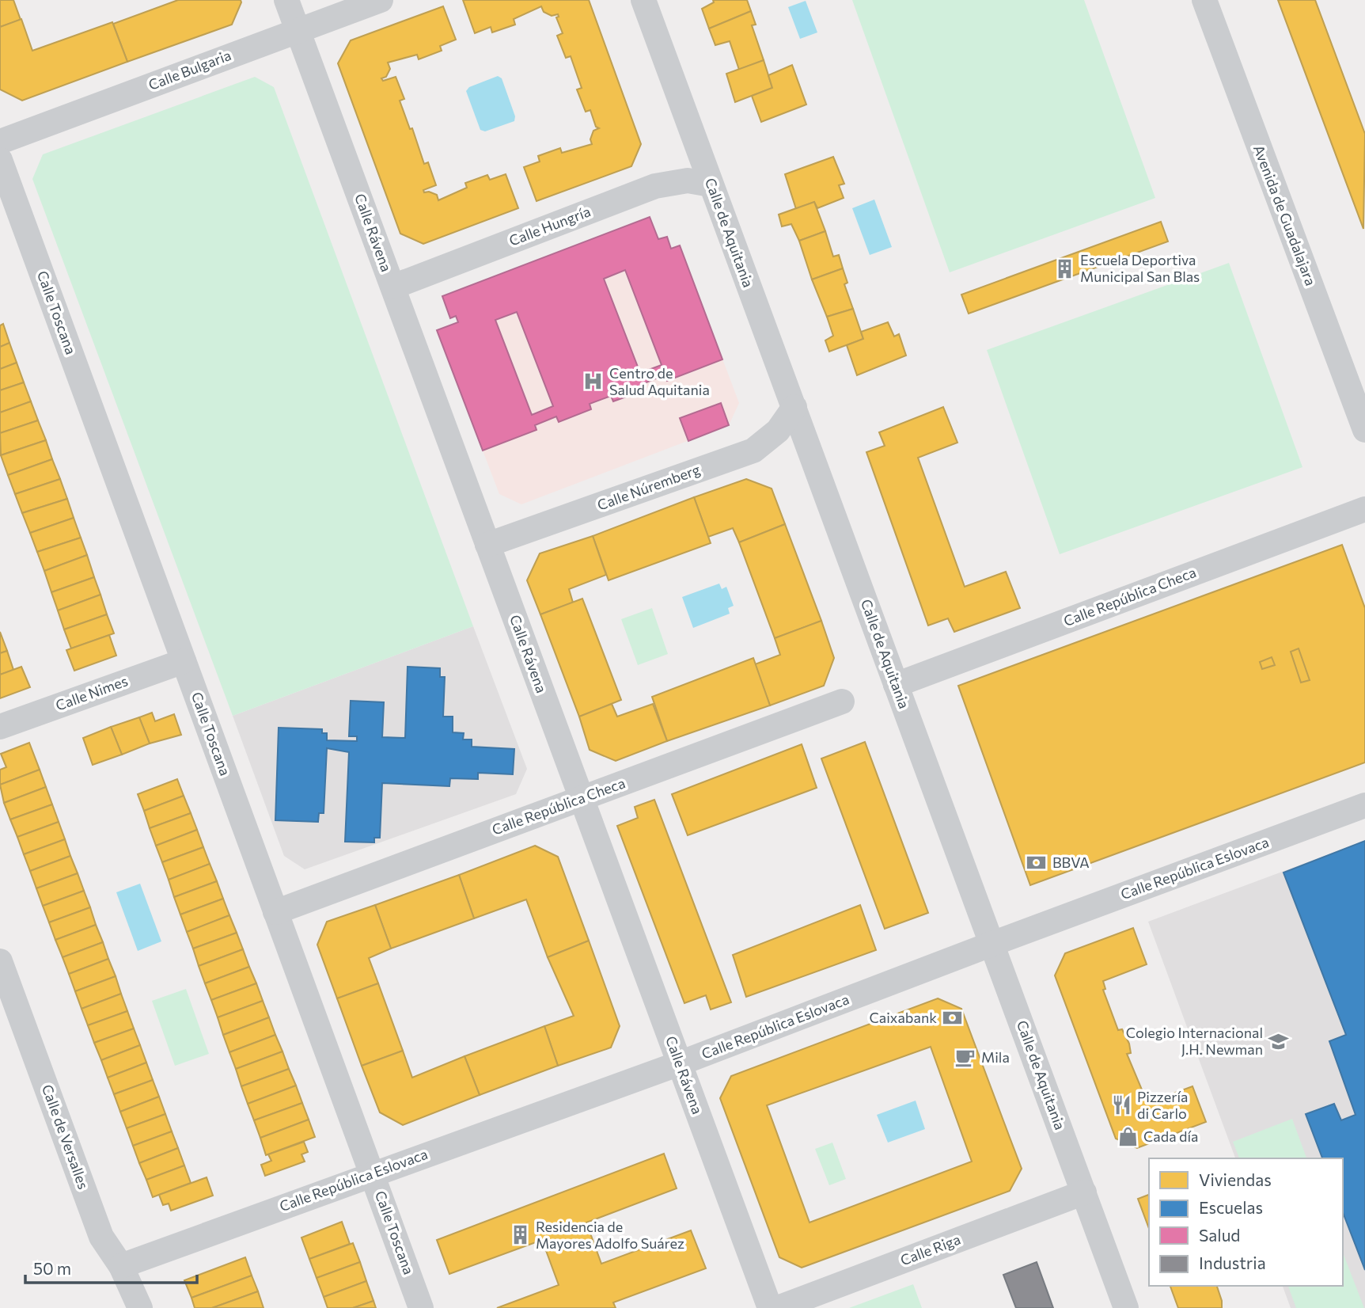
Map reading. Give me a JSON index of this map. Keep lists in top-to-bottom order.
{
  "streets": {
    "street": [
      "Calle Bulgaria",
      "Avenida de Guadalajara",
      "Calle Hungría",
      "Calle Rávena",
      "Calle de Aquitania",
      "Calle Toscana",
      "Calle Núremberg",
      "Calle República Checa",
      "Calle Nimes",
      "Calle República Eslovaca",
      "Calle de Versalles",
      "Calle Riga"
    ]
  },
  "crossings": [
    ["Calle Bulgaria", "Calle Rávena"],
    ["Calle Hungría", "Calle Rávena"],
    ["Calle Hungría", "Calle de Aquitania"],
    ["Calle Rávena", "Calle Núremberg"],
    ["Calle Rávena", "Calle República Checa"],
    ["Calle Rávena", "Calle República Eslovaca"],
    ["Calle de Aquitania", "Calle Núremberg"],
    ["Calle de Aquitania", "Calle República Checa"],
    ["Calle de Aquitania", "Calle República Eslovaca"],
    ["Calle de Aquitania", "Calle Riga"],
    ["Calle Toscana", "Calle República Checa"],
    ["Calle Toscana", "Calle Nimes"],
    ["Calle Toscana", "Calle República Eslovaca"],
    ["Calle República Eslovaca", "Calle de Versalles"]
  ],
  "places": {
    "building": ["Escuela Deportiva Municipal San Blas", "Residencia de Mayores Adolfo Suárez"],
    "hospital": ["Centro de Salud Aquitania"],
    "bank": ["BBVA", "Caixabank"],
    "school or university": ["Colegio Internacional J.H. Newman"],
    "cafe": ["Mila"],
    "restaurant": ["Pizzería di Carlo"],
    "shop": ["Cada día"]
  },
  "legend": [
    "Viviendas",
    "Escuelas",
    "Salud",
    "Industria"
  ],
  "scale_bar": "50 m"
}
